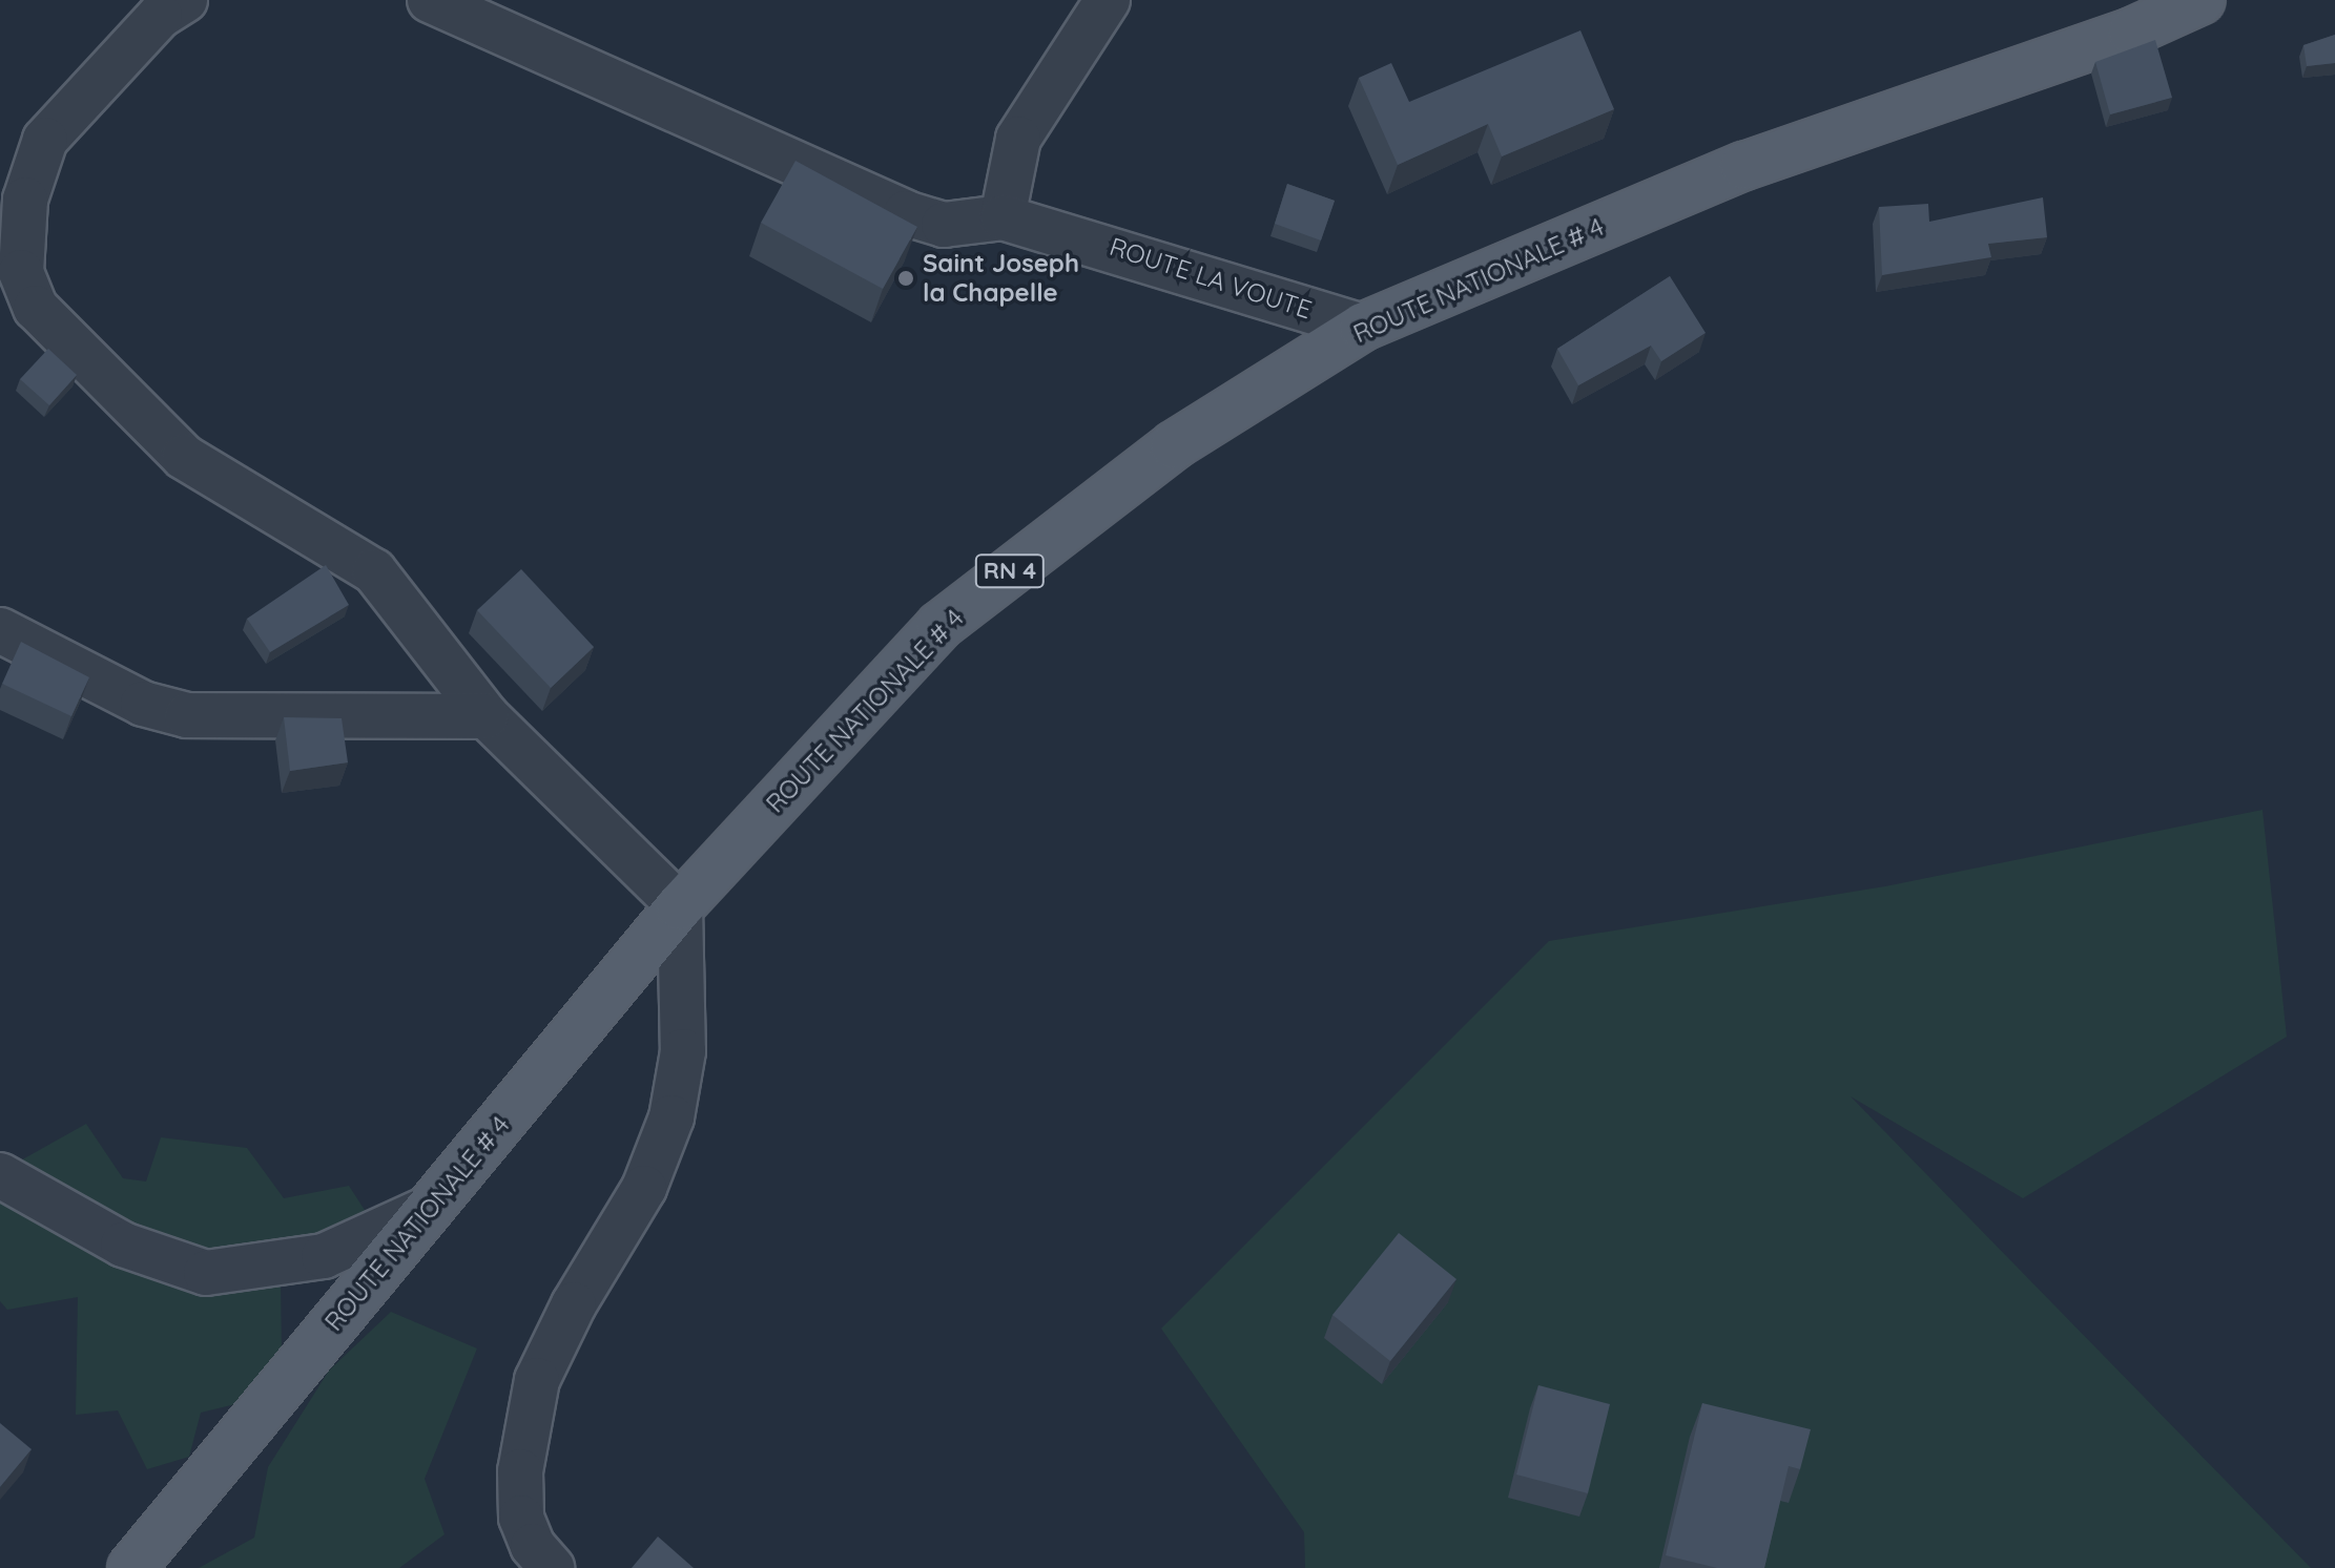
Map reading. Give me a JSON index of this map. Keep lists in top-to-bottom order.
{
  "streets": {
    "main road": ["ROUTE NATIONALE # 4", "RN 4"],
    "street": ["ROUTE LA VOUTE"]
  },
  "crossings": [
    ["ROUTE LA VOUTE", "ROUTE NATIONALE # 4"]
  ],
  "places": ["Saint Joseph la Chapelle"]
}
